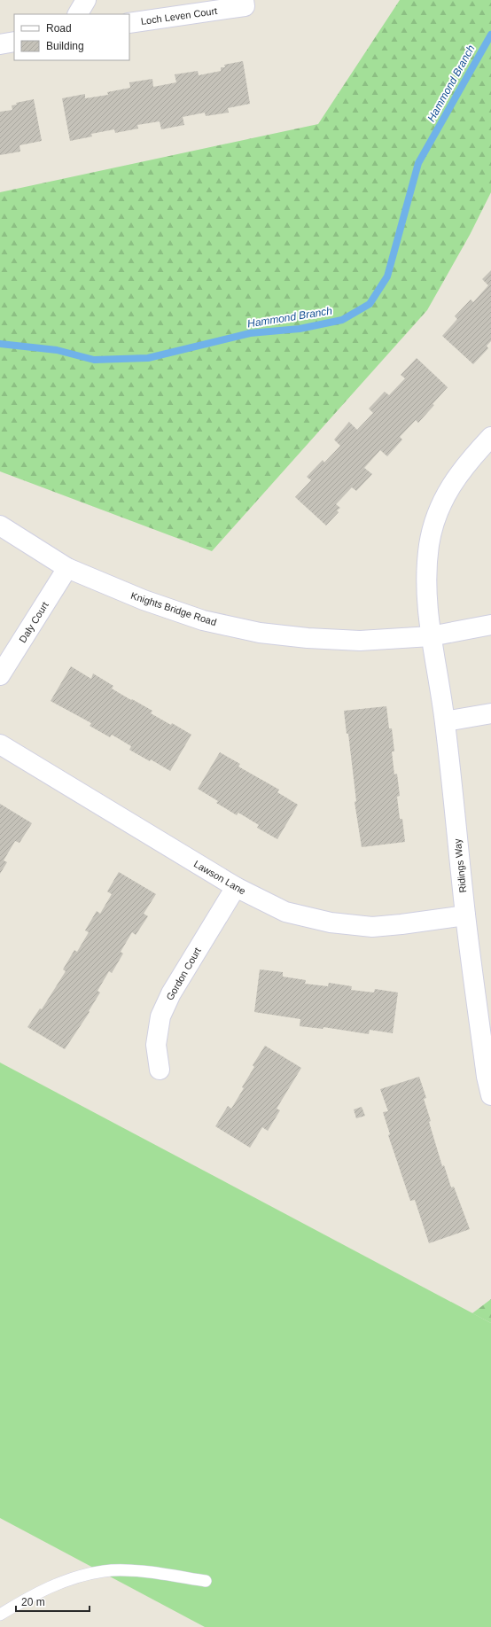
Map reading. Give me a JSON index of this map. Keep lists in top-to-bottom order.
{
  "streets": {
    "street": [
      "Loch Leven Court",
      "Knights Bridge Road",
      "Daly Court",
      "Ridings Way",
      "Lawson Lane",
      "Gordon Court"
    ]
  },
  "crossings": [
    ["Knights Bridge Road", "Daly Court"],
    ["Knights Bridge Road", "Ridings Way"],
    ["Ridings Way", "Lawson Lane"],
    ["Lawson Lane", "Gordon Court"]
  ],
  "water": ["Hammond Branch"],
  "legend": ["Road", "Building"],
  "scale_bar": "20 m"
}
